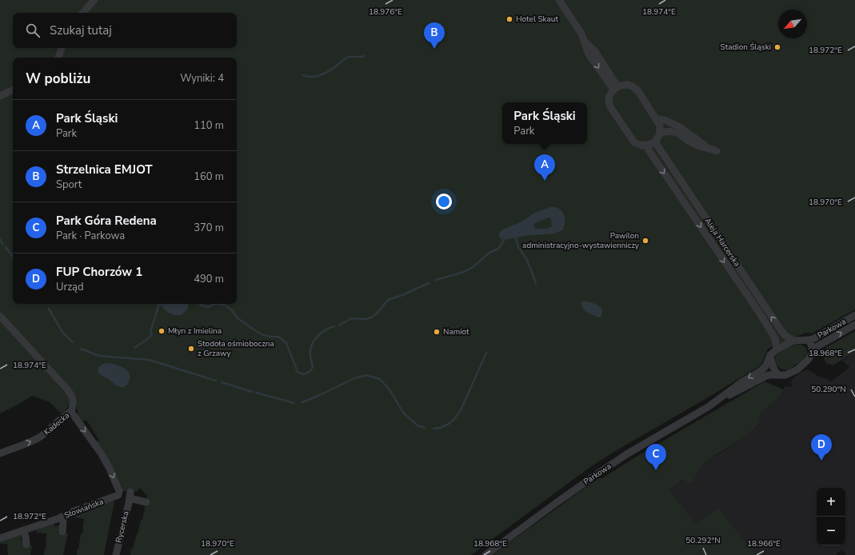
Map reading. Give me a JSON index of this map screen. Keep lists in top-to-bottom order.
{
  "streets": {
    "street": [
      "Aleja Harcerska",
      "Parkowa",
      "Kadecka",
      "Słowiańska",
      "Rycerska"
    ]
  },
  "crossings": [
    ["Aleja Harcerska", "Parkowa"],
    ["Kadecka", "Słowiańska"]
  ],
  "places": [
    "Hotel Skaut",
    "Stadion Śląski",
    "Pawilon administracyjno-wystawienniczy",
    "Młyn z Imielina",
    "Namiot",
    "Stodoła ośmioboczna z Grzawy"
  ],
  "north": "bottom left",
  "page": {
    "search": "Szukaj tutaj",
    "pins": [
      "B",
      "A",
      "D",
      "C"
    ],
    "heading": ["W pobliżu", "Wyniki: 4"],
    "list": [
      {
        "mark": "A",
        "name": "Park Śląski",
        "note": "Park",
        "value": "110 m"
      },
      {
        "mark": "B",
        "name": "Strzelnica EMJOT",
        "note": "Sport",
        "value": "160 m"
      },
      {
        "mark": "C",
        "name": "Park Góra Redena",
        "note": "Park · Parkowa",
        "value": "370 m"
      },
      {
        "mark": "D",
        "name": "FUP Chorzów 1",
        "note": "Urząd",
        "value": "490 m"
      }
    ],
    "popup": ["Park Śląski", "Park"],
    "map_buttons": ["+", "−"]
  },
  "coordinates": [
    "18.974°E",
    "18.976°E",
    "18.972°E",
    "18.970°E",
    "18.968°E",
    "50.290°N",
    "50.292°N",
    "18.966°E"
  ]
}
